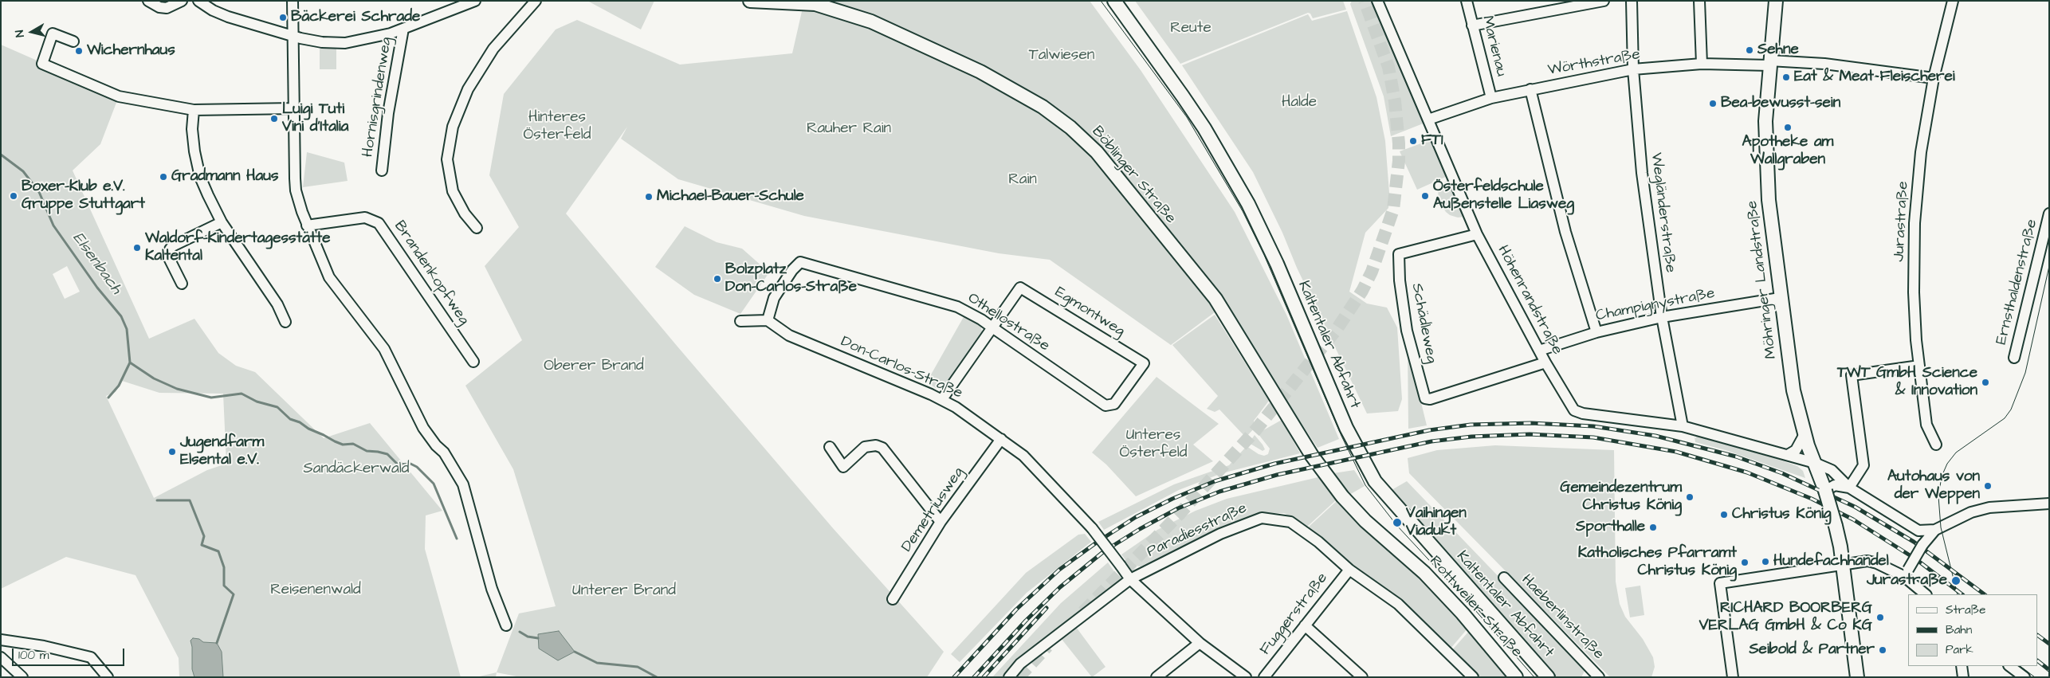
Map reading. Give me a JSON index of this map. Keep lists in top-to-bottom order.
{
  "streets": {
    "main road": [
      "Böblinger Straße",
      "Möhringer Landstraße",
      "Kaltentaler Abfahrt",
      "Rottweiler Straße"
    ],
    "street": [
      "Marienau",
      "Wörthstraße",
      "Hornisgrindenweg",
      "Wegländerstraße",
      "Jurastraße",
      "Brandenkopfweg",
      "Ernsthaldenstraße",
      "Höhenrandstraße",
      "Champignystraße",
      "Egmontweg",
      "Othellostraße",
      "Schädleweg",
      "Don-Carlos-Straße",
      "Demetriusweg",
      "Paradiesstraße",
      "Fuggerstraße",
      "Haeberlinstraße"
    ]
  },
  "crossings": [
    ["Marienau", "Wörthstraße"],
    ["Wörthstraße", "Wegländerstraße"],
    ["Wörthstraße", "Jurastraße"],
    ["Wörthstraße", "Möhringer Landstraße"],
    ["Wörthstraße", "Höhenrandstraße"],
    ["Böblinger Straße", "Rottweiler Straße"],
    ["Wegländerstraße", "Höhenrandstraße"],
    ["Wegländerstraße", "Champignystraße"],
    ["Möhringer Landstraße", "Höhenrandstraße"],
    ["Möhringer Landstraße", "Champignystraße"],
    ["Höhenrandstraße", "Champignystraße"],
    ["Höhenrandstraße", "Schädleweg"],
    ["Egmontweg", "Othellostraße"],
    ["Othellostraße", "Don-Carlos-Straße"],
    ["Don-Carlos-Straße", "Demetriusweg"],
    ["Don-Carlos-Straße", "Paradiesstraße"],
    ["Paradiesstraße", "Fuggerstraße"]
  ],
  "water": ["Elsenbach"],
  "parks": [
    "Reute",
    "Talwiesen",
    "Halde",
    "Hinteres Österfeld",
    "Rauher Rain",
    "Rain",
    "Oberer Brand",
    "Unteres Österfeld",
    "Sandäckerwald",
    "Reisenenwald",
    "Unterer Brand"
  ],
  "places": [
    "Bäckerei Schrade",
    "Sehne",
    "Wichernhaus",
    "Eat & Meat Fleischerei",
    "Bea-bewusst-sein",
    "Luigi Tuti Vini d'Italia",
    "Apotheke am Wallgraben",
    "FT1",
    "Gradmann Haus",
    "Boxer-Klub e.V. Gruppe Stuttgart",
    "Österfeldschule Außenstelle Liasweg",
    "Michael-Bauer-Schule",
    "Waldorf-Kindertagesstätte Kaltental",
    "Bolzplatz Don-Carlos-Straße",
    "TWT GmbH Science & Innovation",
    "Jugendfarm Elsental e.V.",
    "Autohaus von der Weppen",
    "Gemeindezentrum Christus König",
    "Christus König",
    "Vaihingen Viadukt",
    "Sporthalle",
    "Hundefachhandel",
    "Katholisches Pfarramt Christus König",
    "Jurastraße",
    "RICHARD BOORBERG VERLAG GmbH & Co KG",
    "Seibold & Partner"
  ],
  "legend": ["Straße", "Bahn", "Park"],
  "scale_bar": "100 m",
  "north": "left"
}
